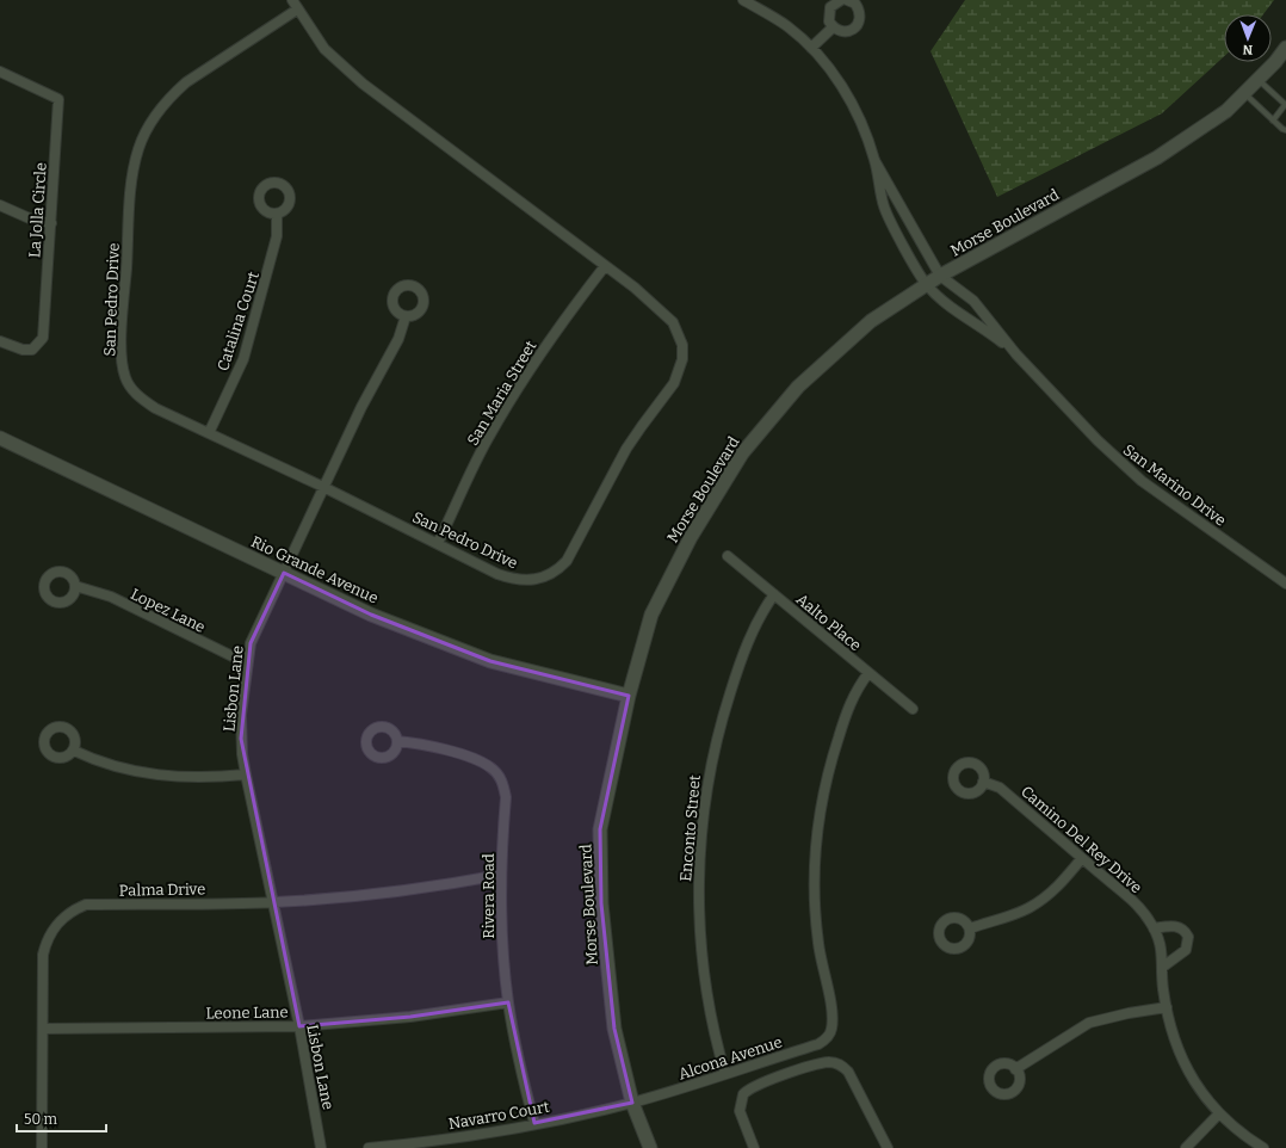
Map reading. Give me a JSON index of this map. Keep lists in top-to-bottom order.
{
  "streets": {
    "street": [
      "La Jolla Circle",
      "Morse Boulevard",
      "San Pedro Drive",
      "Catalina Court",
      "San Maria Street",
      "San Marino Drive",
      "Rio Grande Avenue",
      "Lopez Lane",
      "Aalto Place",
      "Lisbon Lane",
      "Enconto Street",
      "Camino Del Rey Drive",
      "Palma Drive",
      "Rivera Road",
      "Leone Lane",
      "Alcona Avenue",
      "Navarro Court"
    ]
  },
  "crossings": [
    ["Morse Boulevard", "San Marino Drive"],
    ["Morse Boulevard", "Rio Grande Avenue"],
    ["Morse Boulevard", "Alcona Avenue"],
    ["Morse Boulevard", "Navarro Court"],
    ["San Pedro Drive", "Catalina Court"],
    ["San Pedro Drive", "San Maria Street"],
    ["San Pedro Drive", "Lisbon Lane"],
    ["Rio Grande Avenue", "Lisbon Lane"],
    ["Lopez Lane", "Lisbon Lane"],
    ["Aalto Place", "Enconto Street"],
    ["Aalto Place", "Alcona Avenue"],
    ["Lisbon Lane", "Palma Drive"],
    ["Lisbon Lane", "Leone Lane"],
    ["Enconto Street", "Alcona Avenue"],
    ["Palma Drive", "Rivera Road"],
    ["Palma Drive", "Leone Lane"],
    ["Rivera Road", "Leone Lane"],
    ["Rivera Road", "Navarro Court"],
    ["Alcona Avenue", "Navarro Court"]
  ],
  "scale_bar": "50 m",
  "north": "bottom"
}
